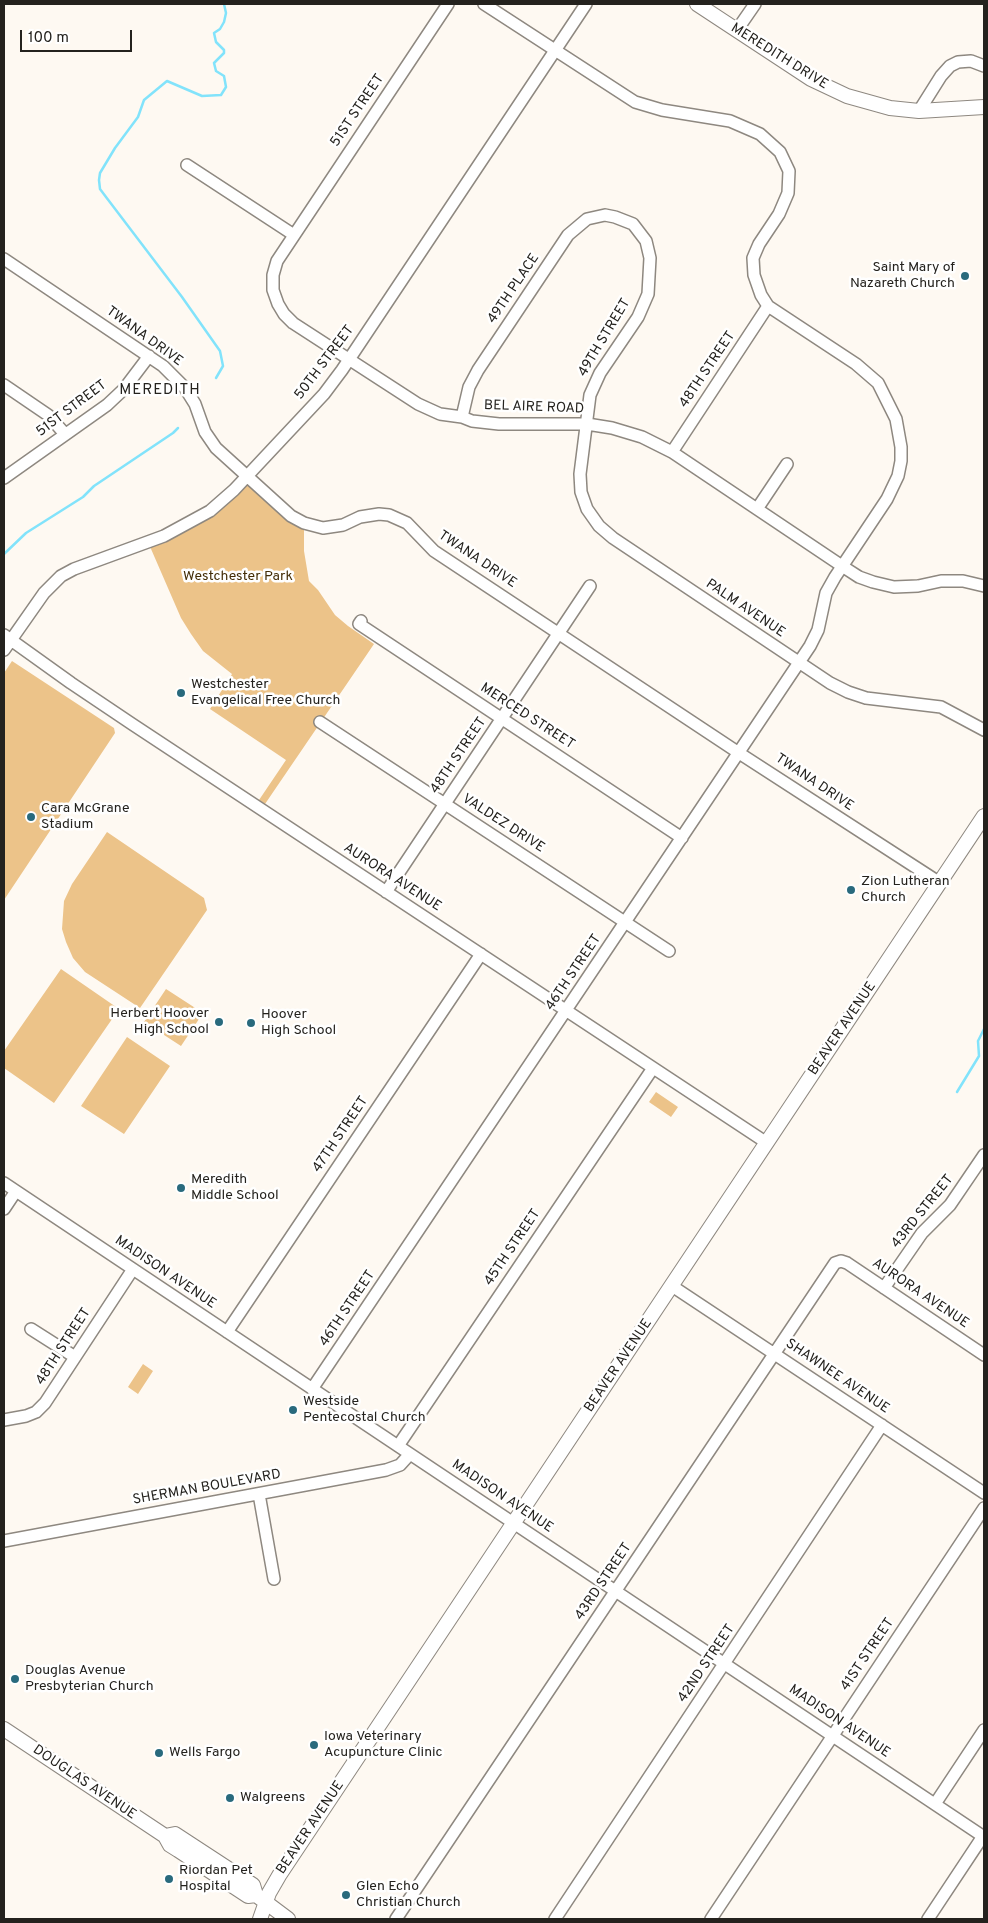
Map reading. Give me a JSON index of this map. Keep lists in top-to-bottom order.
{
  "streets": {
    "main road": ["MEREDITH DRIVE", "BEAVER AVENUE", "DOUGLAS AVENUE"],
    "street": [
      "51ST STREET",
      "49TH PLACE",
      "TWANA DRIVE",
      "49TH STREET",
      "50TH STREET",
      "48TH STREET",
      "BEL AIRE ROAD",
      "PALM AVENUE",
      "MERCED STREET",
      "VALDEZ DRIVE",
      "AURORA AVENUE",
      "46TH STREET",
      "47TH STREET",
      "43RD STREET",
      "45TH STREET",
      "MADISON AVENUE",
      "SHAWNEE AVENUE",
      "SHERMAN BOULEVARD",
      "41ST STREET",
      "42ND STREET"
    ]
  },
  "crossings": [
    ["51ST STREET", "TWANA DRIVE"],
    ["51ST STREET", "BEL AIRE ROAD"],
    ["49TH PLACE", "49TH STREET"],
    ["49TH PLACE", "BEL AIRE ROAD"],
    ["TWANA DRIVE", "50TH STREET"],
    ["TWANA DRIVE", "48TH STREET"],
    ["TWANA DRIVE", "46TH STREET"],
    ["TWANA DRIVE", "BEAVER AVENUE"],
    ["49TH STREET", "BEL AIRE ROAD"],
    ["49TH STREET", "PALM AVENUE"],
    ["50TH STREET", "BEL AIRE ROAD"],
    ["50TH STREET", "AURORA AVENUE"],
    ["48TH STREET", "BEL AIRE ROAD"],
    ["48TH STREET", "MERCED STREET"],
    ["48TH STREET", "VALDEZ DRIVE"],
    ["48TH STREET", "AURORA AVENUE"],
    ["48TH STREET", "46TH STREET"],
    ["48TH STREET", "MADISON AVENUE"],
    ["BEL AIRE ROAD", "PALM AVENUE"],
    ["BEL AIRE ROAD", "46TH STREET"],
    ["PALM AVENUE", "46TH STREET"],
    ["MERCED STREET", "46TH STREET"],
    ["VALDEZ DRIVE", "46TH STREET"],
    ["AURORA AVENUE", "46TH STREET"],
    ["AURORA AVENUE", "BEAVER AVENUE"],
    ["AURORA AVENUE", "47TH STREET"],
    ["AURORA AVENUE", "43RD STREET"],
    ["AURORA AVENUE", "45TH STREET"],
    ["46TH STREET", "MADISON AVENUE"],
    ["BEAVER AVENUE", "MADISON AVENUE"],
    ["BEAVER AVENUE", "SHAWNEE AVENUE"],
    ["BEAVER AVENUE", "DOUGLAS AVENUE"],
    ["47TH STREET", "MADISON AVENUE"],
    ["43RD STREET", "MADISON AVENUE"],
    ["43RD STREET", "SHAWNEE AVENUE"],
    ["45TH STREET", "MADISON AVENUE"],
    ["MADISON AVENUE", "SHERMAN BOULEVARD"],
    ["MADISON AVENUE", "41ST STREET"],
    ["MADISON AVENUE", "42ND STREET"],
    ["SHAWNEE AVENUE", "42ND STREET"]
  ],
  "districts": ["MEREDITH"],
  "parks": ["Westchester Park"],
  "places": [
    "Saint Mary of Nazareth Church",
    "Westchester Evangelical Free Church",
    "Cara McGrane Stadium",
    "Zion Lutheran Church",
    "Herbert Hoover High School",
    "Hoover High School",
    "Meredith Middle School",
    "Westside Pentecostal Church",
    "Douglas Avenue Presbyterian Church",
    "Iowa Veterinary Acupuncture Clinic",
    "Wells Fargo",
    "Walgreens",
    "Riordan Pet Hospital",
    "Glen Echo Christian Church"
  ],
  "scale_bar": "100 m"
}
